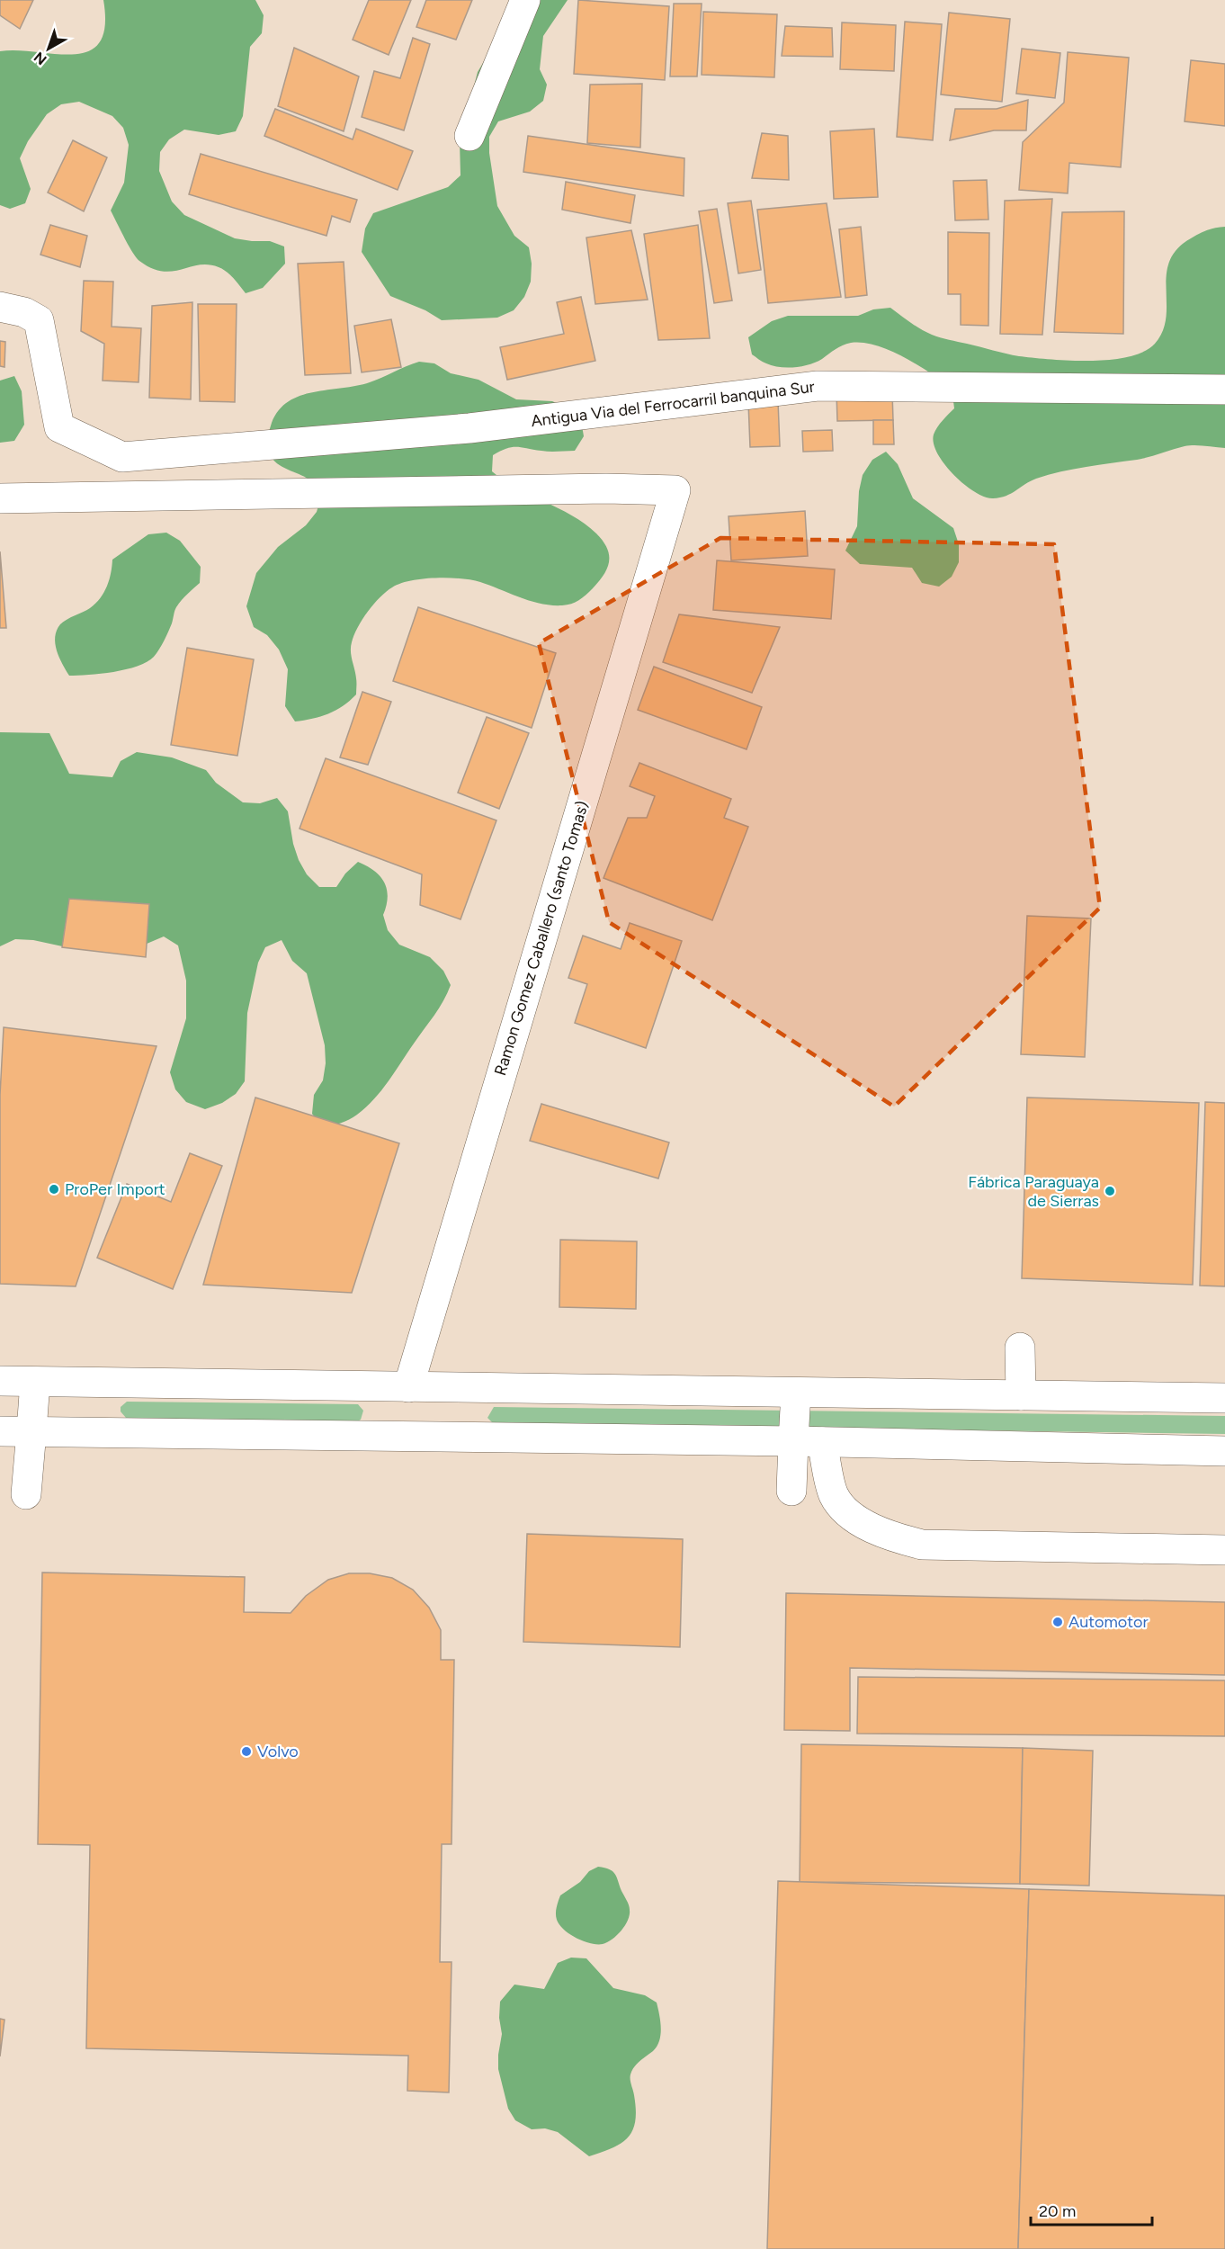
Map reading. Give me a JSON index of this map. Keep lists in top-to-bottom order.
{
  "streets": {
    "main road": ["Antigua Via del Ferrocarril banquina Sur", "Ramon Gomez Caballero (santo Tomas)"]
  },
  "places": [
    "ProPer Import",
    "Fábrica Paraguaya de Sierras",
    "Automotor",
    "Volvo"
  ],
  "scale_bar": "20 m",
  "north": "bottom left"
}
